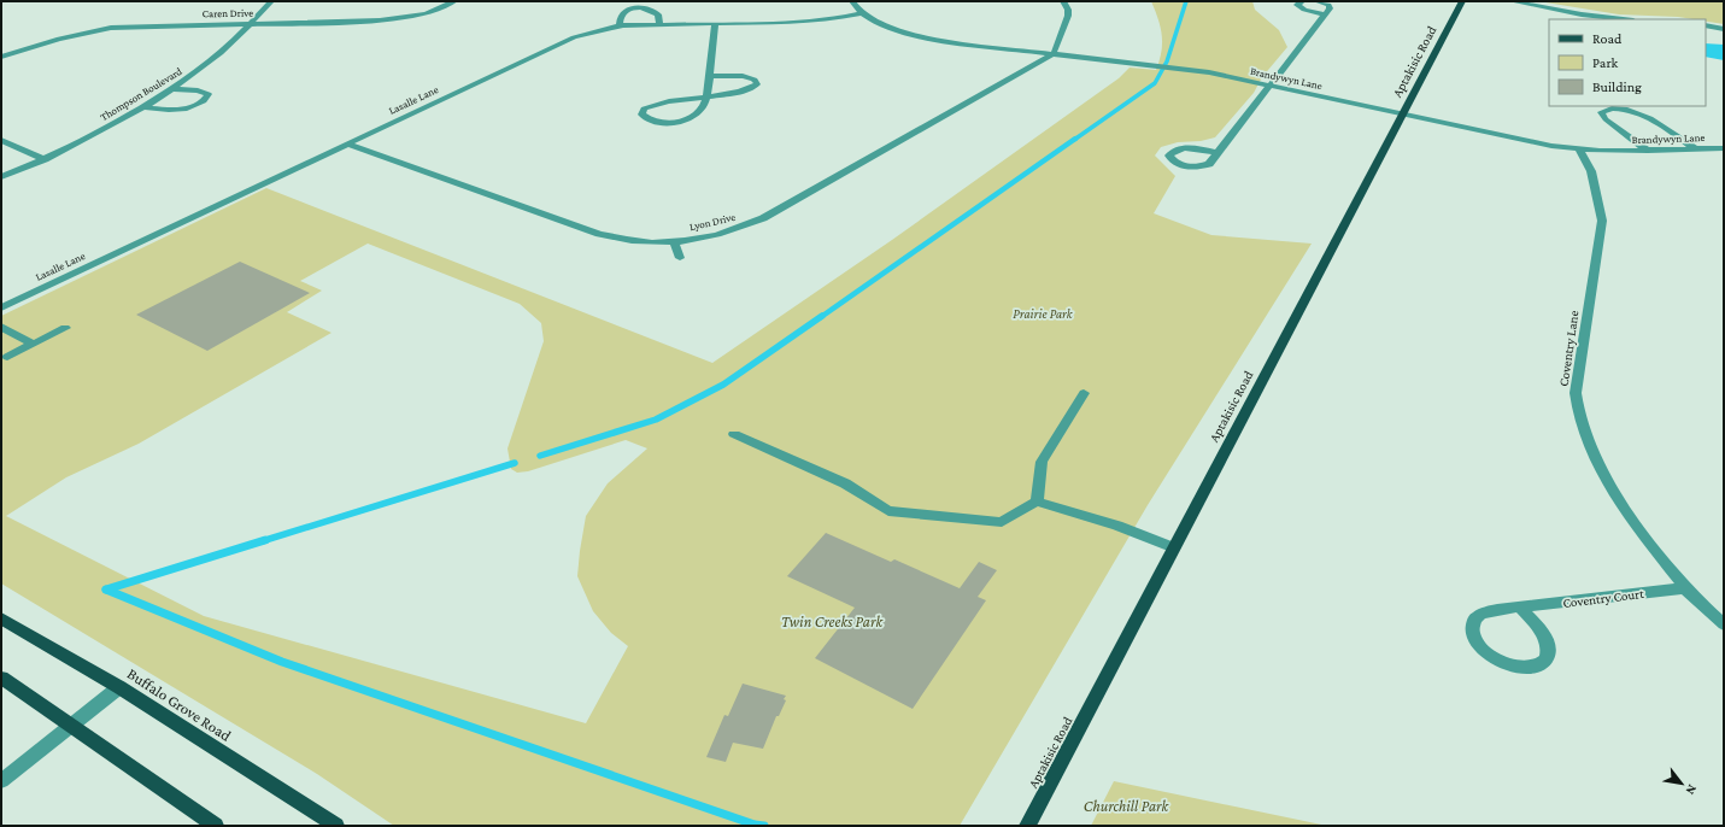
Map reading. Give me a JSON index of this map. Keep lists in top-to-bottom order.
{
  "streets": {
    "main road": ["Aptakisic Road", "Buffalo Grove Road"],
    "street": [
      "Caren Drive",
      "Brandywyn Lane",
      "Thompson Boulevard",
      "Lasalle Lane",
      "Lyon Drive",
      "Coventry Lane",
      "Coventry Court"
    ]
  },
  "crossings": [
    ["Caren Drive", "Thompson Boulevard"],
    ["Aptakisic Road", "Brandywyn Lane"],
    ["Brandywyn Lane", "Lasalle Lane"],
    ["Brandywyn Lane", "Lyon Drive"],
    ["Brandywyn Lane", "Coventry Lane"],
    ["Lasalle Lane", "Lyon Drive"],
    ["Coventry Lane", "Coventry Court"]
  ],
  "parks": ["Prairie Park", "Twin Creeks Park", "Churchill Park"],
  "legend": ["Road", "Park", "Building"],
  "north": "bottom right"
}
